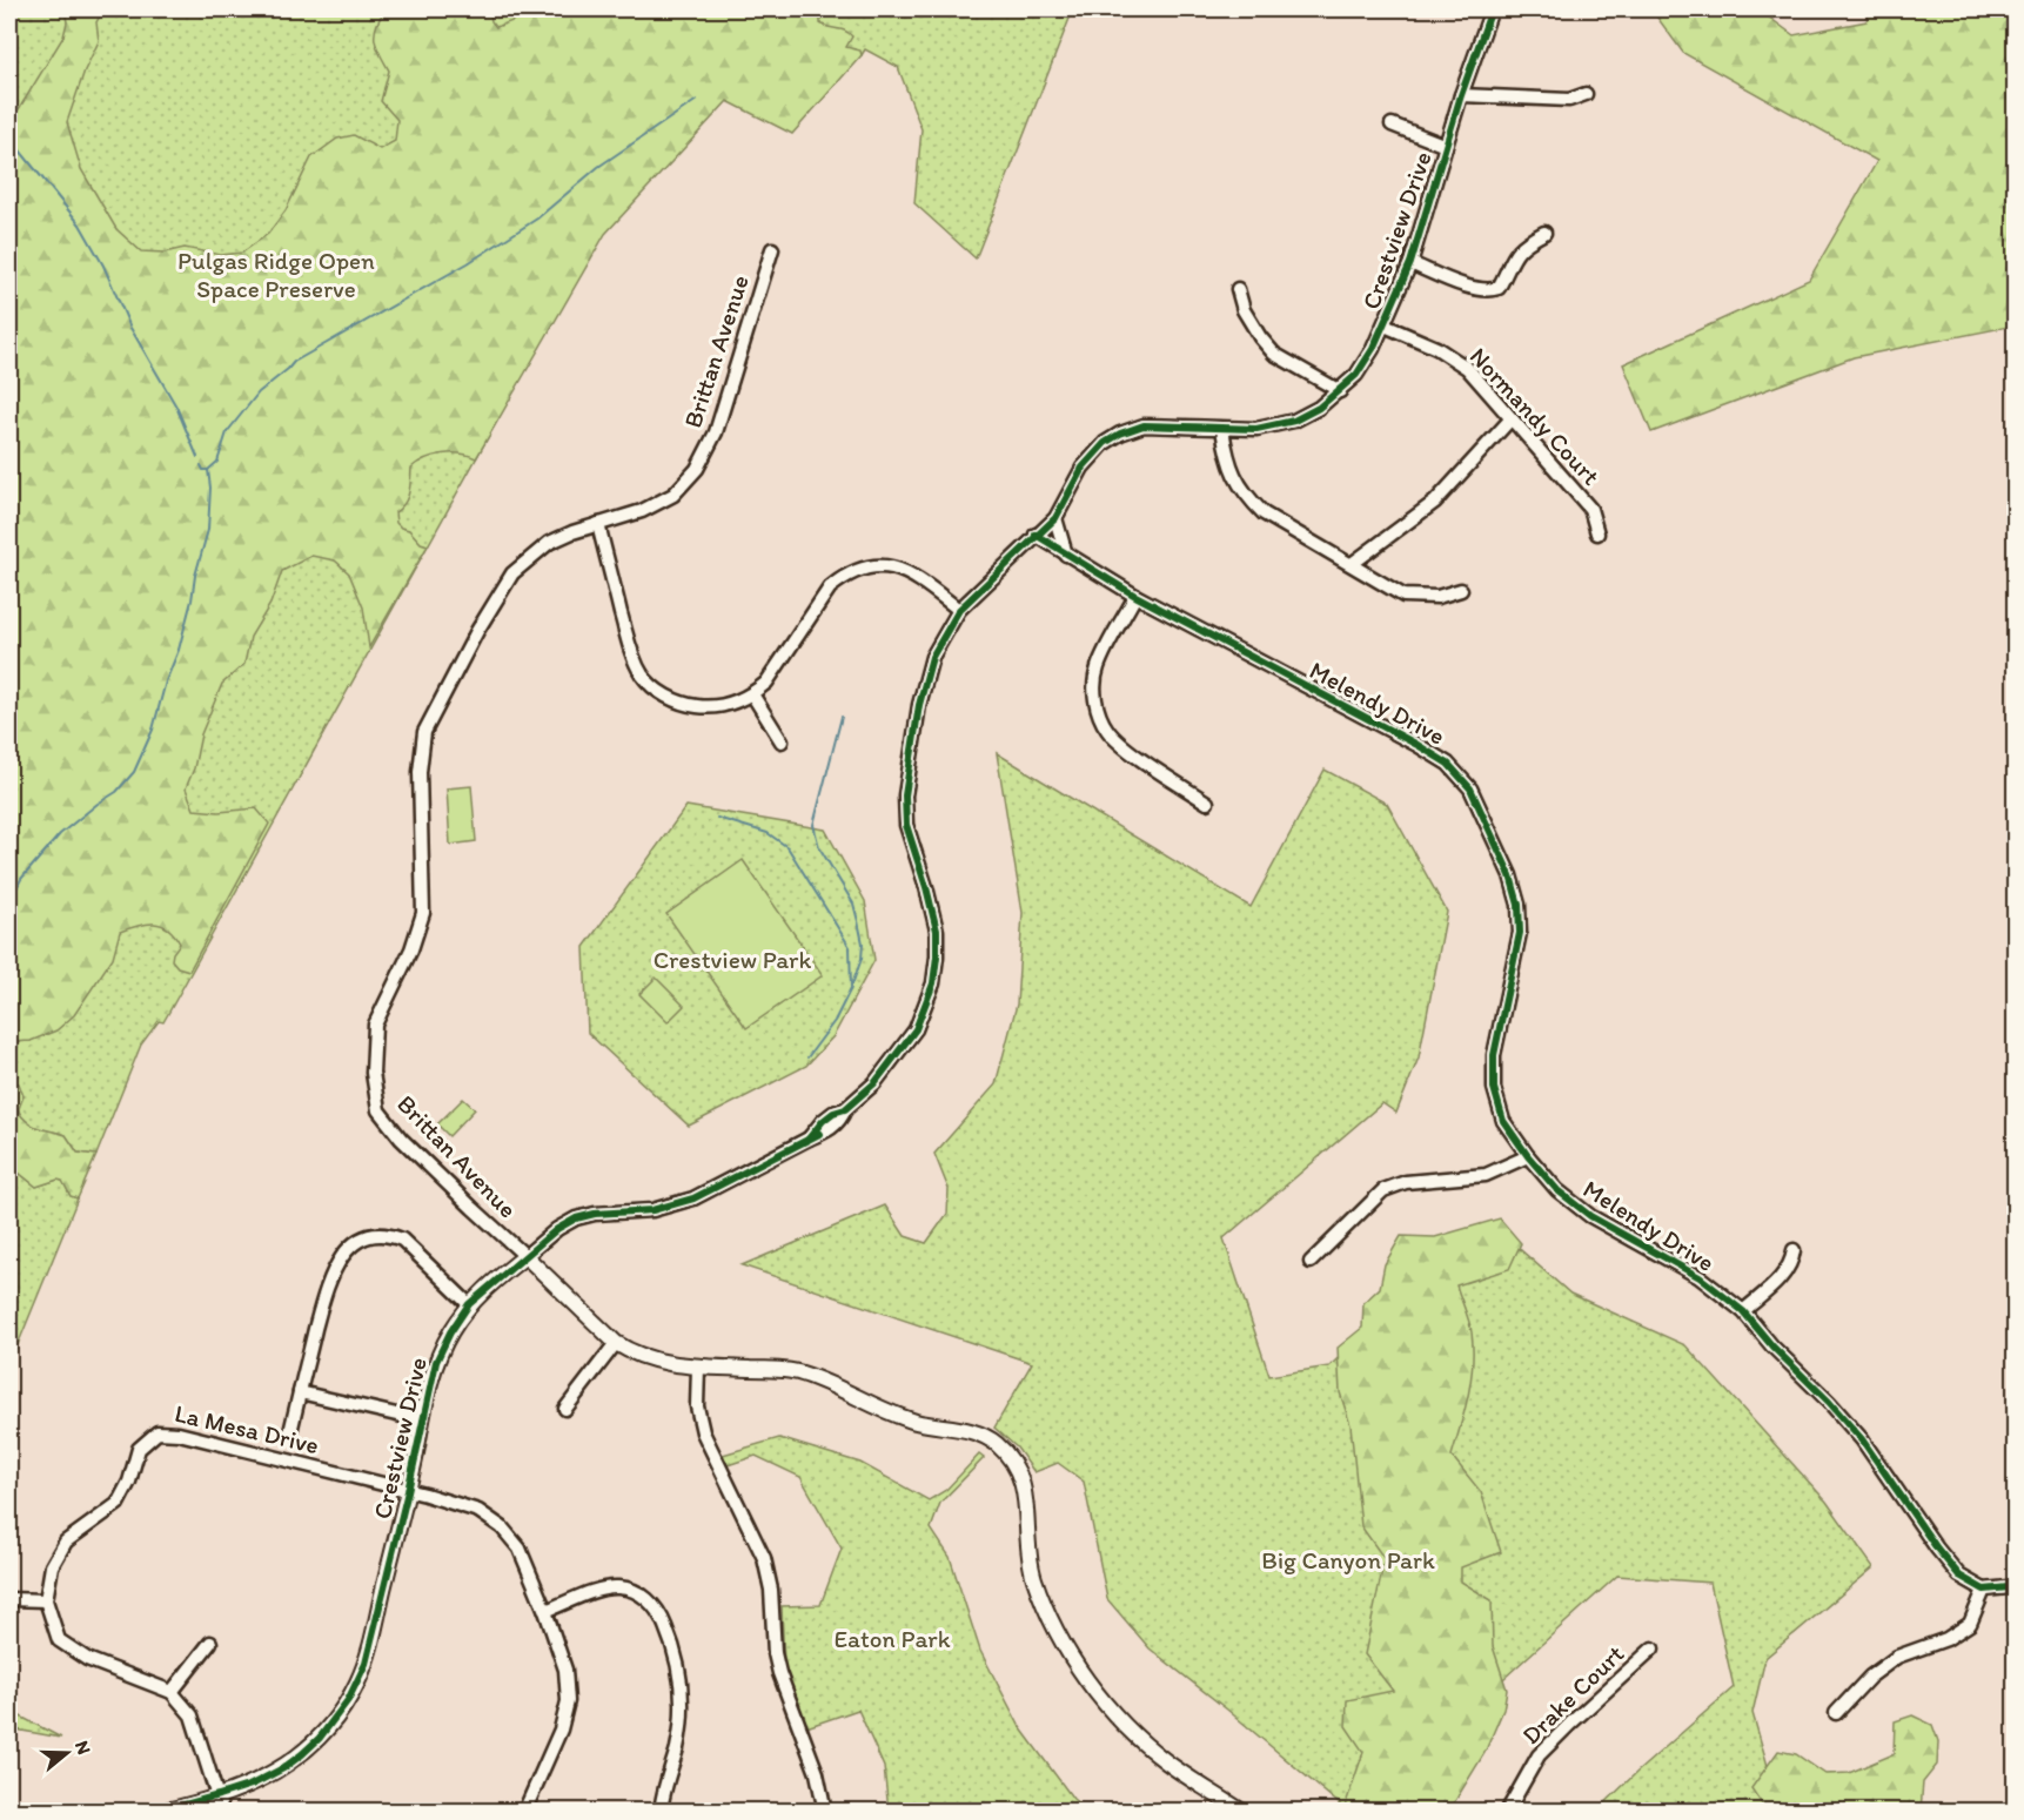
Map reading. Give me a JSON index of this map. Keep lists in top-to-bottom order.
{
  "streets": {
    "main road": ["Crestview Drive", "Brittan Avenue"],
    "street": [
      "Normandy Court",
      "Melendy Drive",
      "La Mesa Drive",
      "Drake Court"
    ]
  },
  "crossings": [
    ["Crestview Drive", "Brittan Avenue"],
    ["Crestview Drive", "Normandy Court"],
    ["Crestview Drive", "Melendy Drive"],
    ["Crestview Drive", "La Mesa Drive"]
  ],
  "parks": [
    "Pulgas Ridge Open Space Preserve",
    "Crestview Park",
    "Big Canyon Park",
    "Eaton Park"
  ],
  "north": "right"
}
